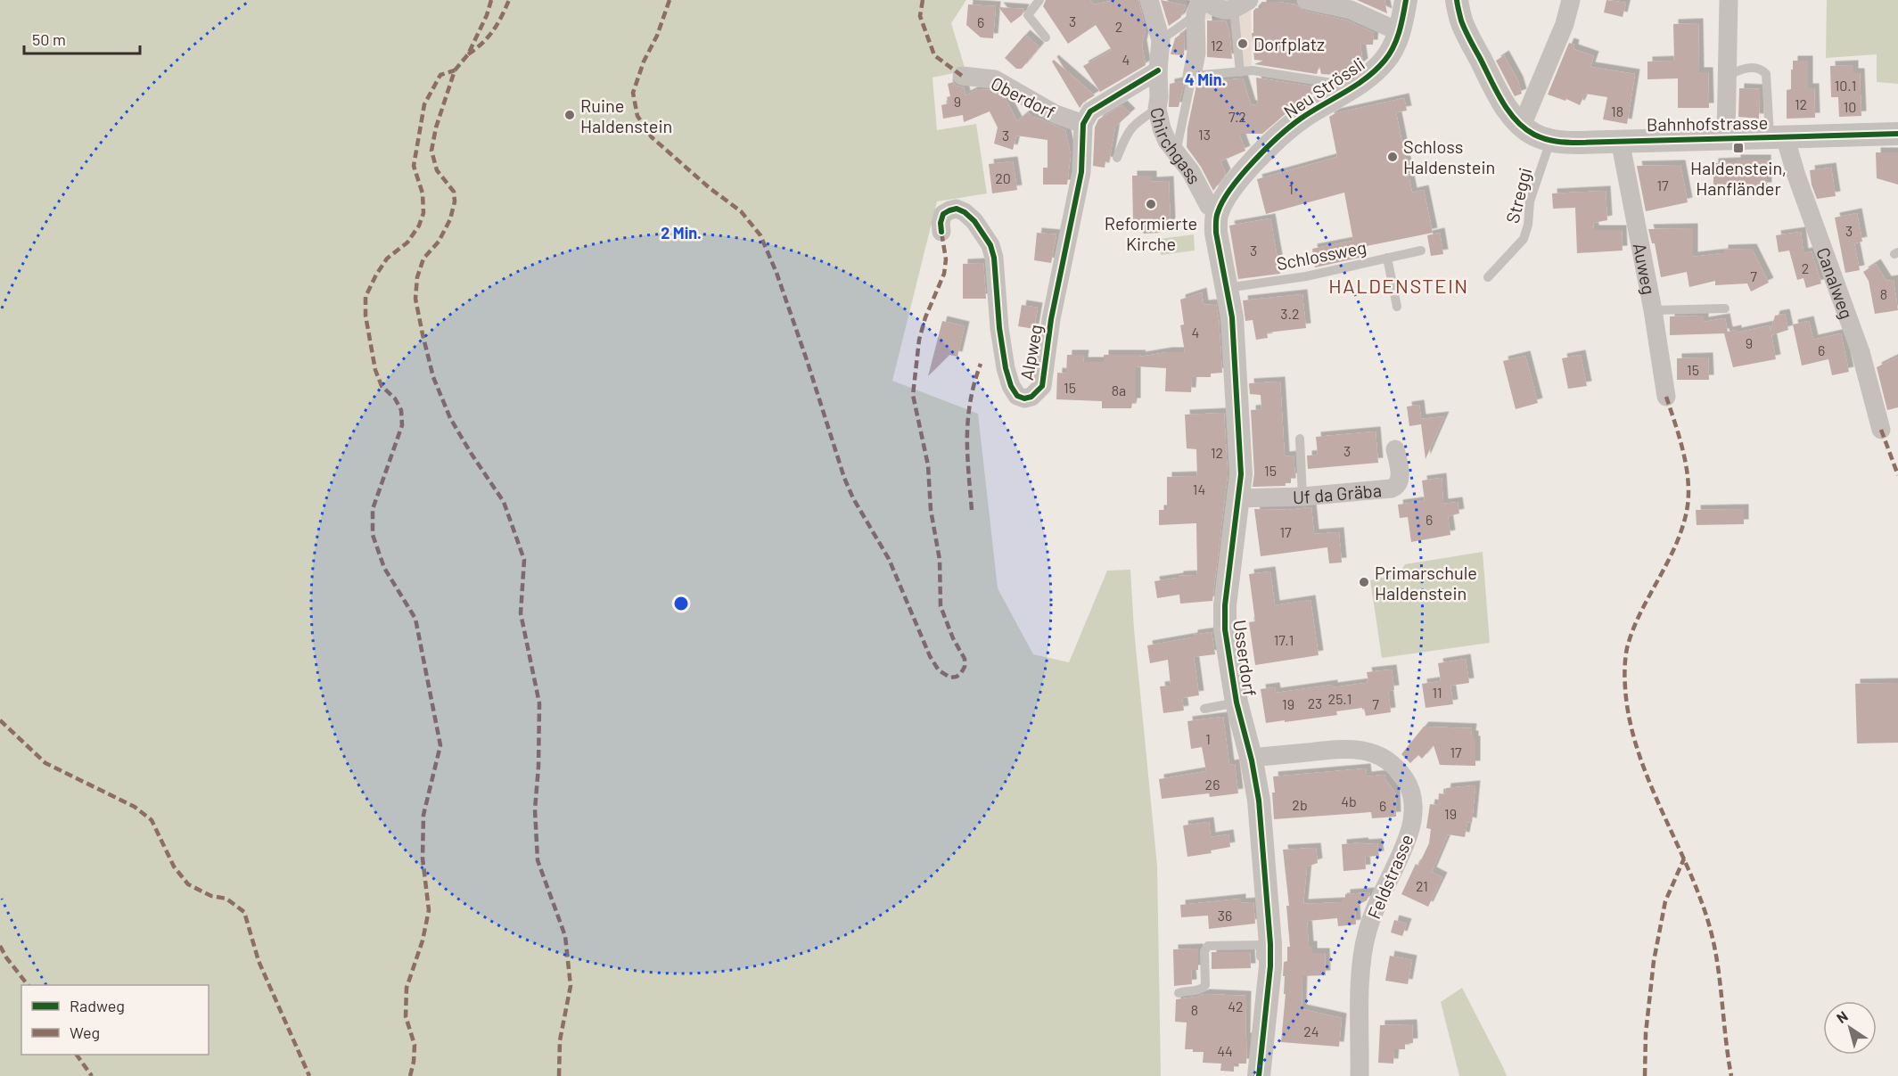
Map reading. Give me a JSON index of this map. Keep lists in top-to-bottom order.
{
  "streets": {
    "street": [
      "Neu Strössli",
      "Oberdorf",
      "Bahnhofstrasse",
      "Chirchgass",
      "Auweg",
      "Canalweg",
      "Alpweg",
      "Uf da Gräba",
      "Usserdorf",
      "Feldstrasse"
    ],
    "lane": ["Streggi", "Schlossweg"]
  },
  "crossings": [
    ["Neu Strössli", "Chirchgass"],
    ["Neu Strössli", "Usserdorf"],
    ["Oberdorf", "Alpweg"],
    ["Bahnhofstrasse", "Streggi"],
    ["Bahnhofstrasse", "Auweg"],
    ["Bahnhofstrasse", "Canalweg"],
    ["Chirchgass", "Usserdorf"],
    ["Schlossweg", "Usserdorf"],
    ["Uf da Gräba", "Usserdorf"],
    ["Usserdorf", "Feldstrasse"]
  ],
  "districts": ["HALDENSTEIN"],
  "places": {
    "other": [
      "Dorfplatz",
      "Ruine Haldenstein",
      "Schloss Haldenstein",
      "Reformierte Kirche",
      "Primarschule Haldenstein"
    ],
    "transit": ["Haldenstein, Hanfländer"]
  },
  "house_numbers": [
    "3",
    "6",
    "2",
    "12",
    "4",
    "10.1",
    "9",
    "12",
    "10",
    "18",
    "7.2",
    "13",
    "3",
    "20",
    "17",
    "1",
    "3",
    "3",
    "2",
    "7",
    "8",
    "3.2",
    "4",
    "9",
    "6",
    "15",
    "15",
    "8a",
    "3",
    "12",
    "15",
    "14",
    "6",
    "17",
    "17.1",
    "11",
    "25.1",
    "23",
    "19",
    "7",
    "1",
    "17",
    "26",
    "4b",
    "2b",
    "6",
    "19",
    "21",
    "36",
    "42",
    "8",
    "24",
    "44"
  ],
  "legend": ["Radweg", "Weg"],
  "scale_bar": "50 m",
  "north": "top left",
  "rings": ["4 Min.", "2 Min."]
}
